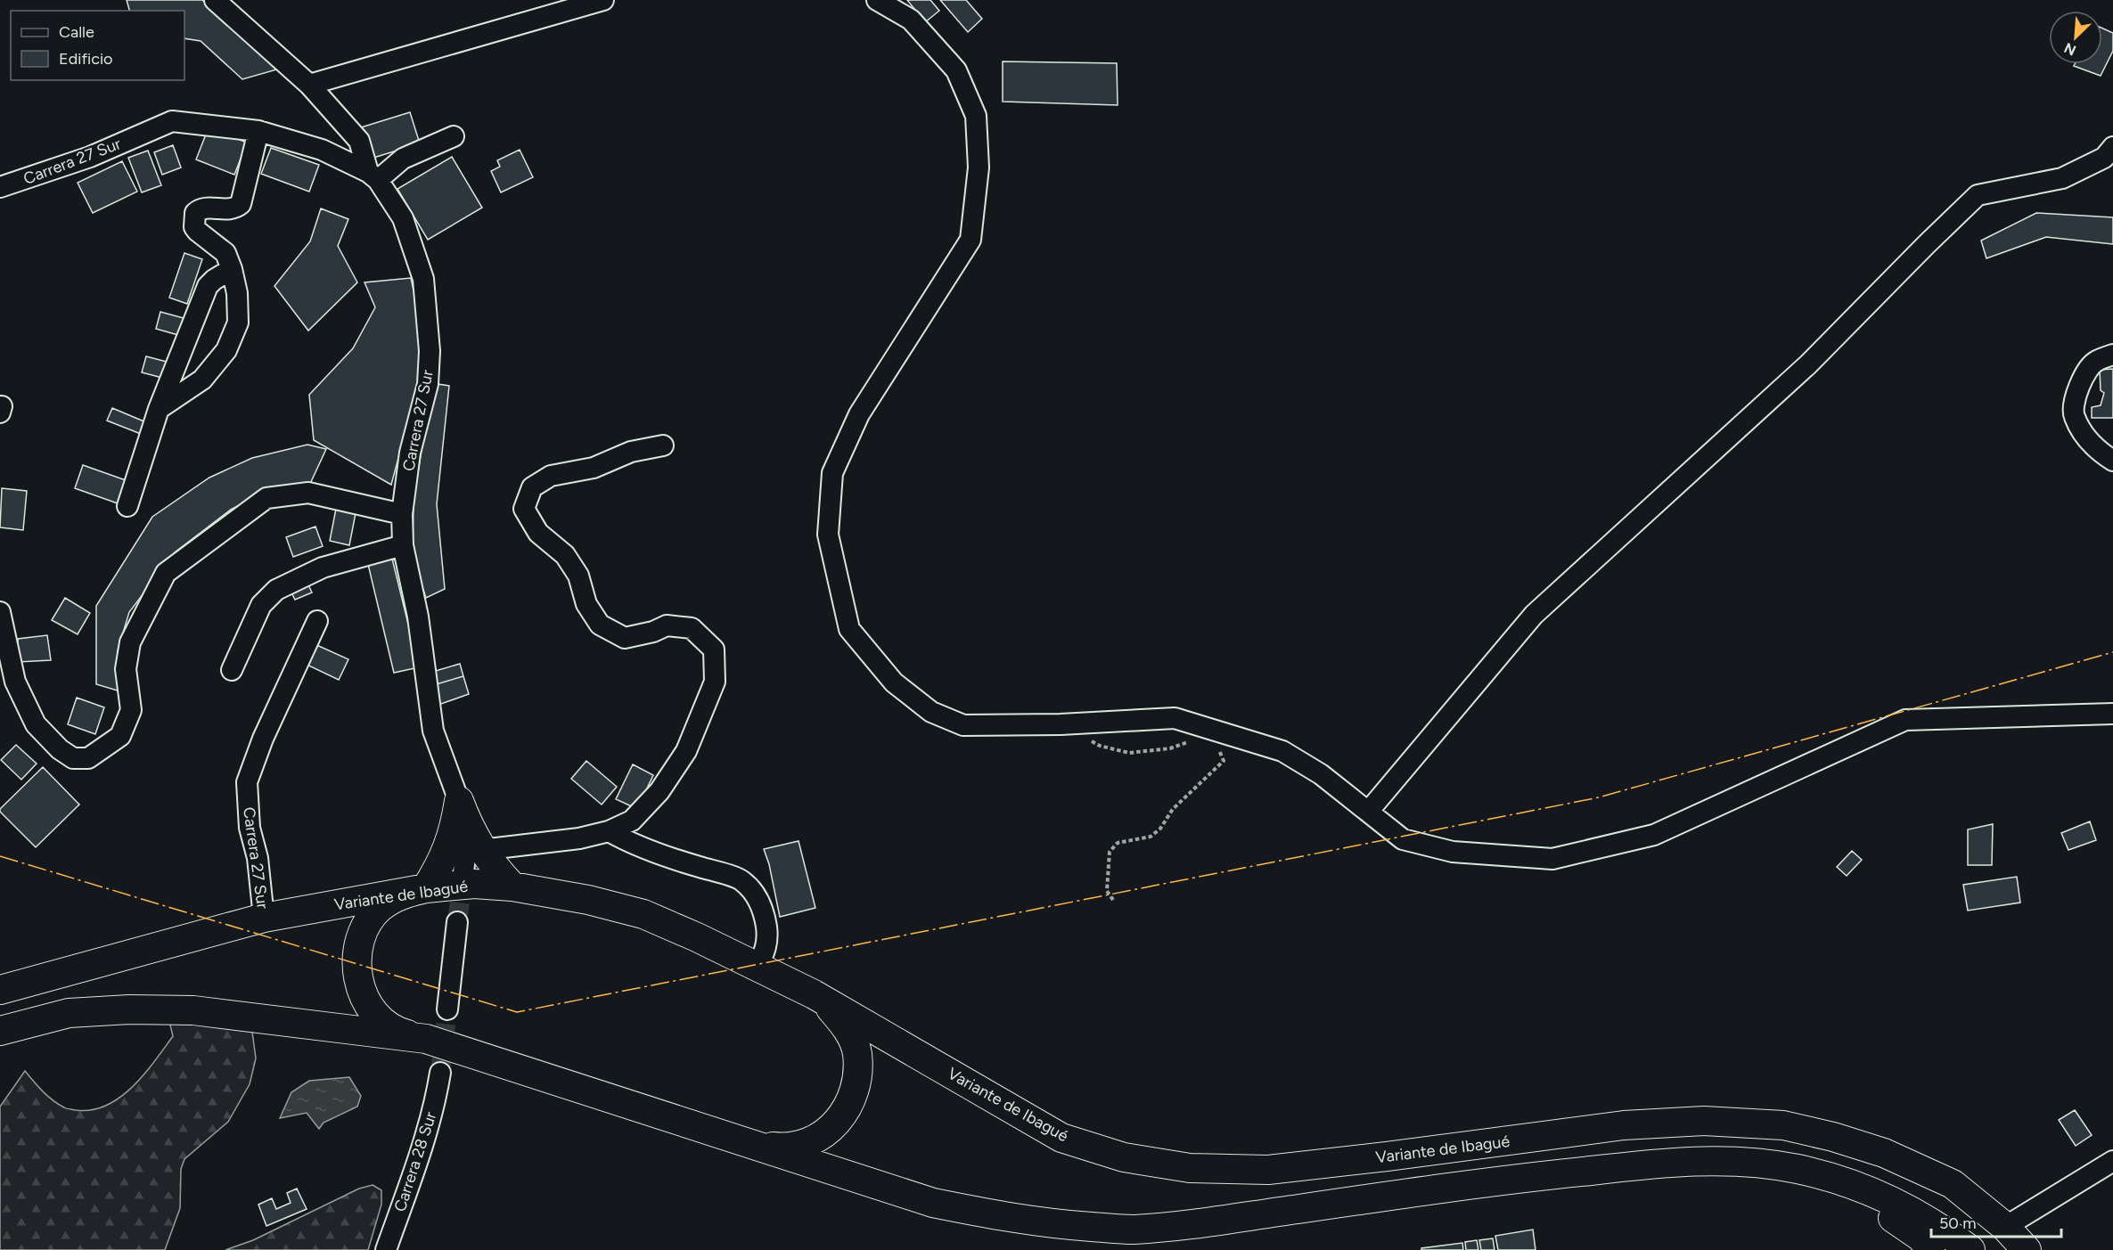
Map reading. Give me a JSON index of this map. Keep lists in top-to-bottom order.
{
  "streets": {
    "highway": ["Variante de Ibagué"],
    "street": ["Carrera 27 Sur", "Carrera 28 Sur"]
  },
  "crossings": [
    ["Carrera 27 Sur", "Variante de Ibagué"]
  ],
  "legend": ["Calle", "Edificio"],
  "scale_bar": "50 m",
  "north": "bottom left"
}
